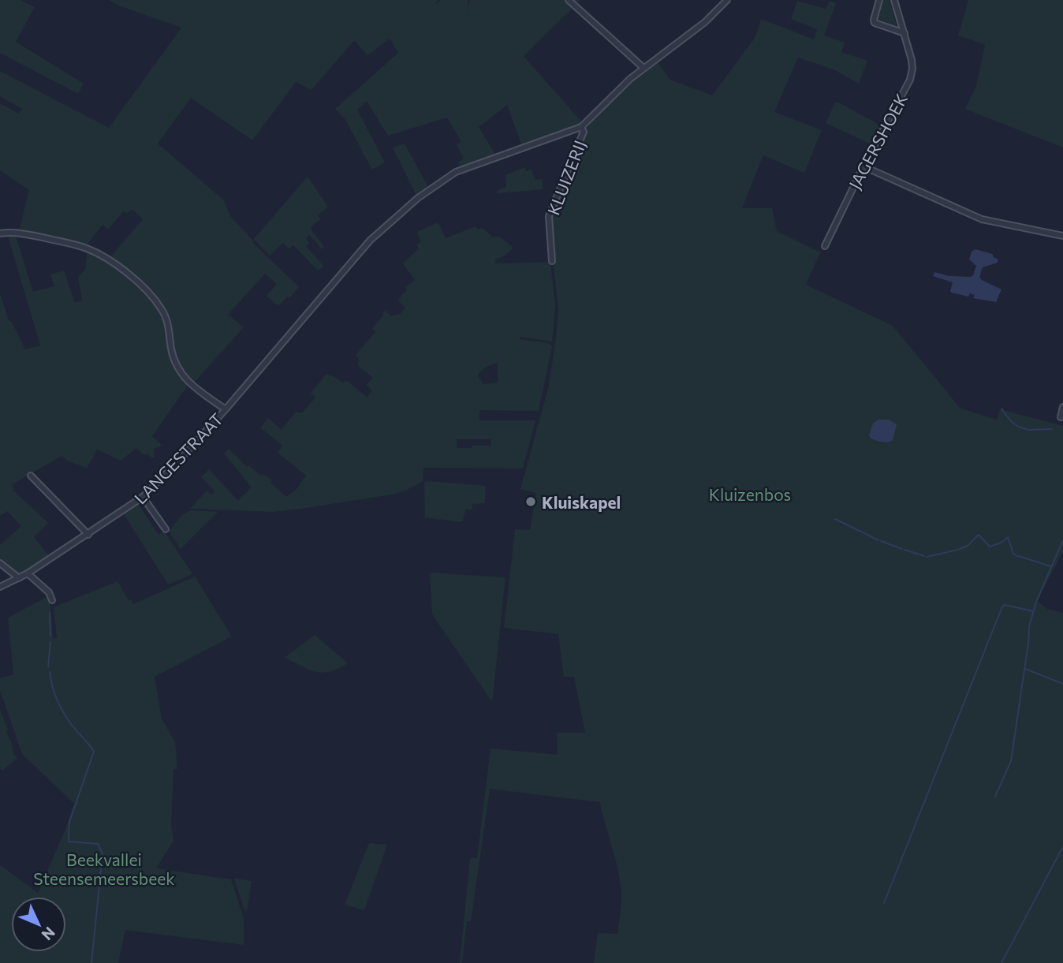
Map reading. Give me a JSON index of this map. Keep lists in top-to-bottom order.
{
  "streets": {
    "street": ["JAGERSHOEK", "KLUIZERIJ", "LANGESTRAAT"]
  },
  "crossings": [
    ["KLUIZERIJ", "LANGESTRAAT"]
  ],
  "parks": ["Kluizenbos", "Beekvallei Steensemeersbeek"],
  "places": ["Kluiskapel"],
  "north": "bottom right"
}
